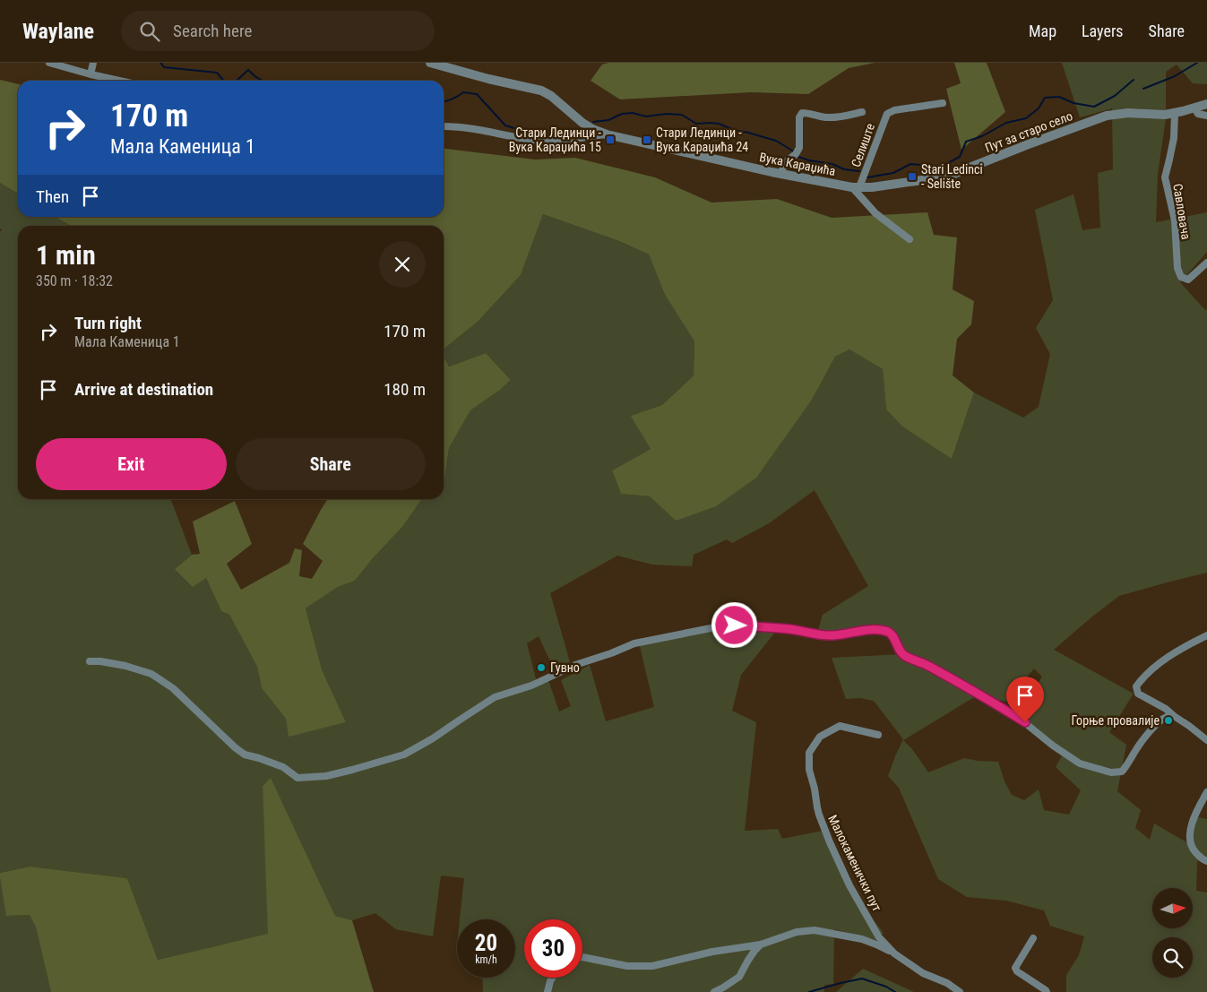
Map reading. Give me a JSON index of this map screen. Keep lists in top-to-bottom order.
{
  "streets": {
    "street": [
      "Пут за старо село",
      "Селиште",
      "Вука Караџића",
      "Савловача",
      "Малокаменички пут"
    ]
  },
  "crossings": [
    ["Пут за старо село", "Селиште"],
    ["Пут за старо село", "Вука Караџића"],
    ["Пут за старо село", "Савловача"],
    ["Селиште", "Вука Караџића"]
  ],
  "places": {
    "transit": ["Стари Лединци - Вука Караџића 15", "Стари Лединци - Вука Караџића 24", "Stari Ledinci - Selište"],
    "other": ["Гувно", "Горње провалије"]
  },
  "north": "right",
  "page": {
    "header": "Waylane",
    "search": "Search here",
    "nav": ["Map", "Layers", "Share"],
    "turn": ["170 m", "Мала Каменица 1"],
    "then": "Then",
    "heading": ["1 min", "350 m · 18:32"],
    "list": [
      {
        "name": "Turn right",
        "note": "Мала Каменица 1",
        "value": "170 m"
      },
      {
        "name": "Arrive at destination",
        "value": "180 m"
      }
    ],
    "buttons": ["Exit", "Share"],
    "speed": "20 km/h",
    "limit": "30"
  }
}
